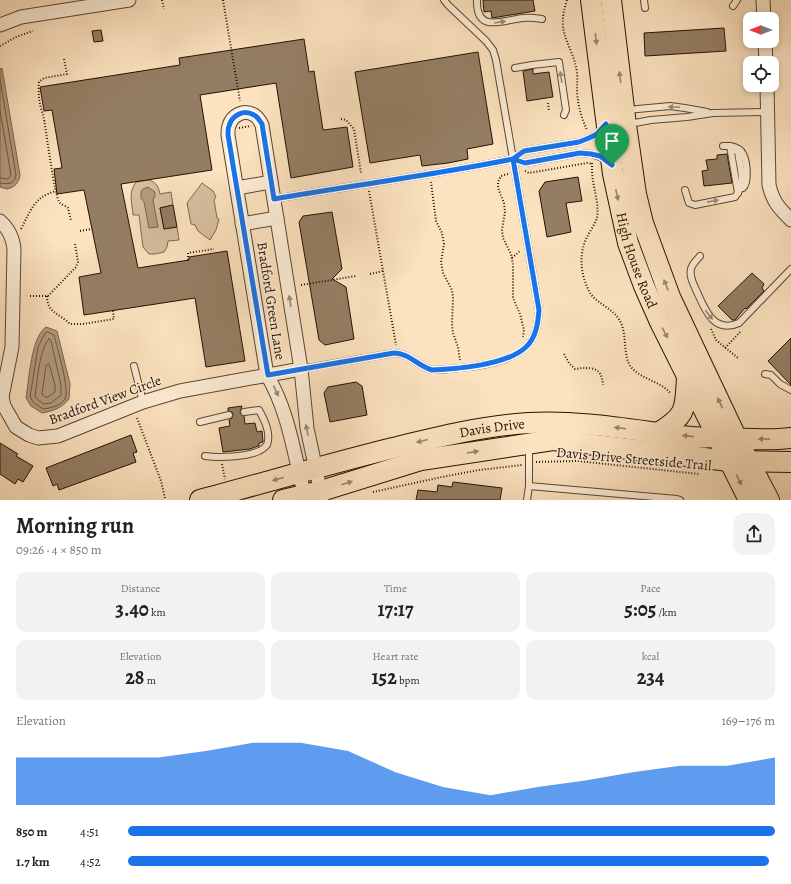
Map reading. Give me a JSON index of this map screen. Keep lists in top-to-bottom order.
{
  "streets": {
    "main road": ["High House Road", "Davis Drive"],
    "street": ["Bradford Green Lane", "Bradford View Circle"],
    "path": ["Davis Drive Streetside Trail"]
  },
  "crossings": [
    ["High House Road", "Davis Drive"],
    ["Bradford Green Lane", "Bradford View Circle"],
    ["Bradford Green Lane", "Davis Drive"]
  ],
  "north": "left",
  "page": {
    "heading": ["Morning run", "09:26 · 4 × 850 m"],
    "stats": [
      ["Distance", "3.40 km"],
      ["Time", "17:17"],
      ["Pace", "5:05 /km"],
      ["Elevation", "28 m"],
      ["Heart rate", "152 bpm"],
      ["kcal", "234"]
    ],
    "chart": ["Elevation", "169–176 m"],
    "list": [
      {
        "name": "850 m",
        "note": "4:51"
      },
      {
        "name": "1.7 km",
        "note": "4:52"
      }
    ]
  }
}
